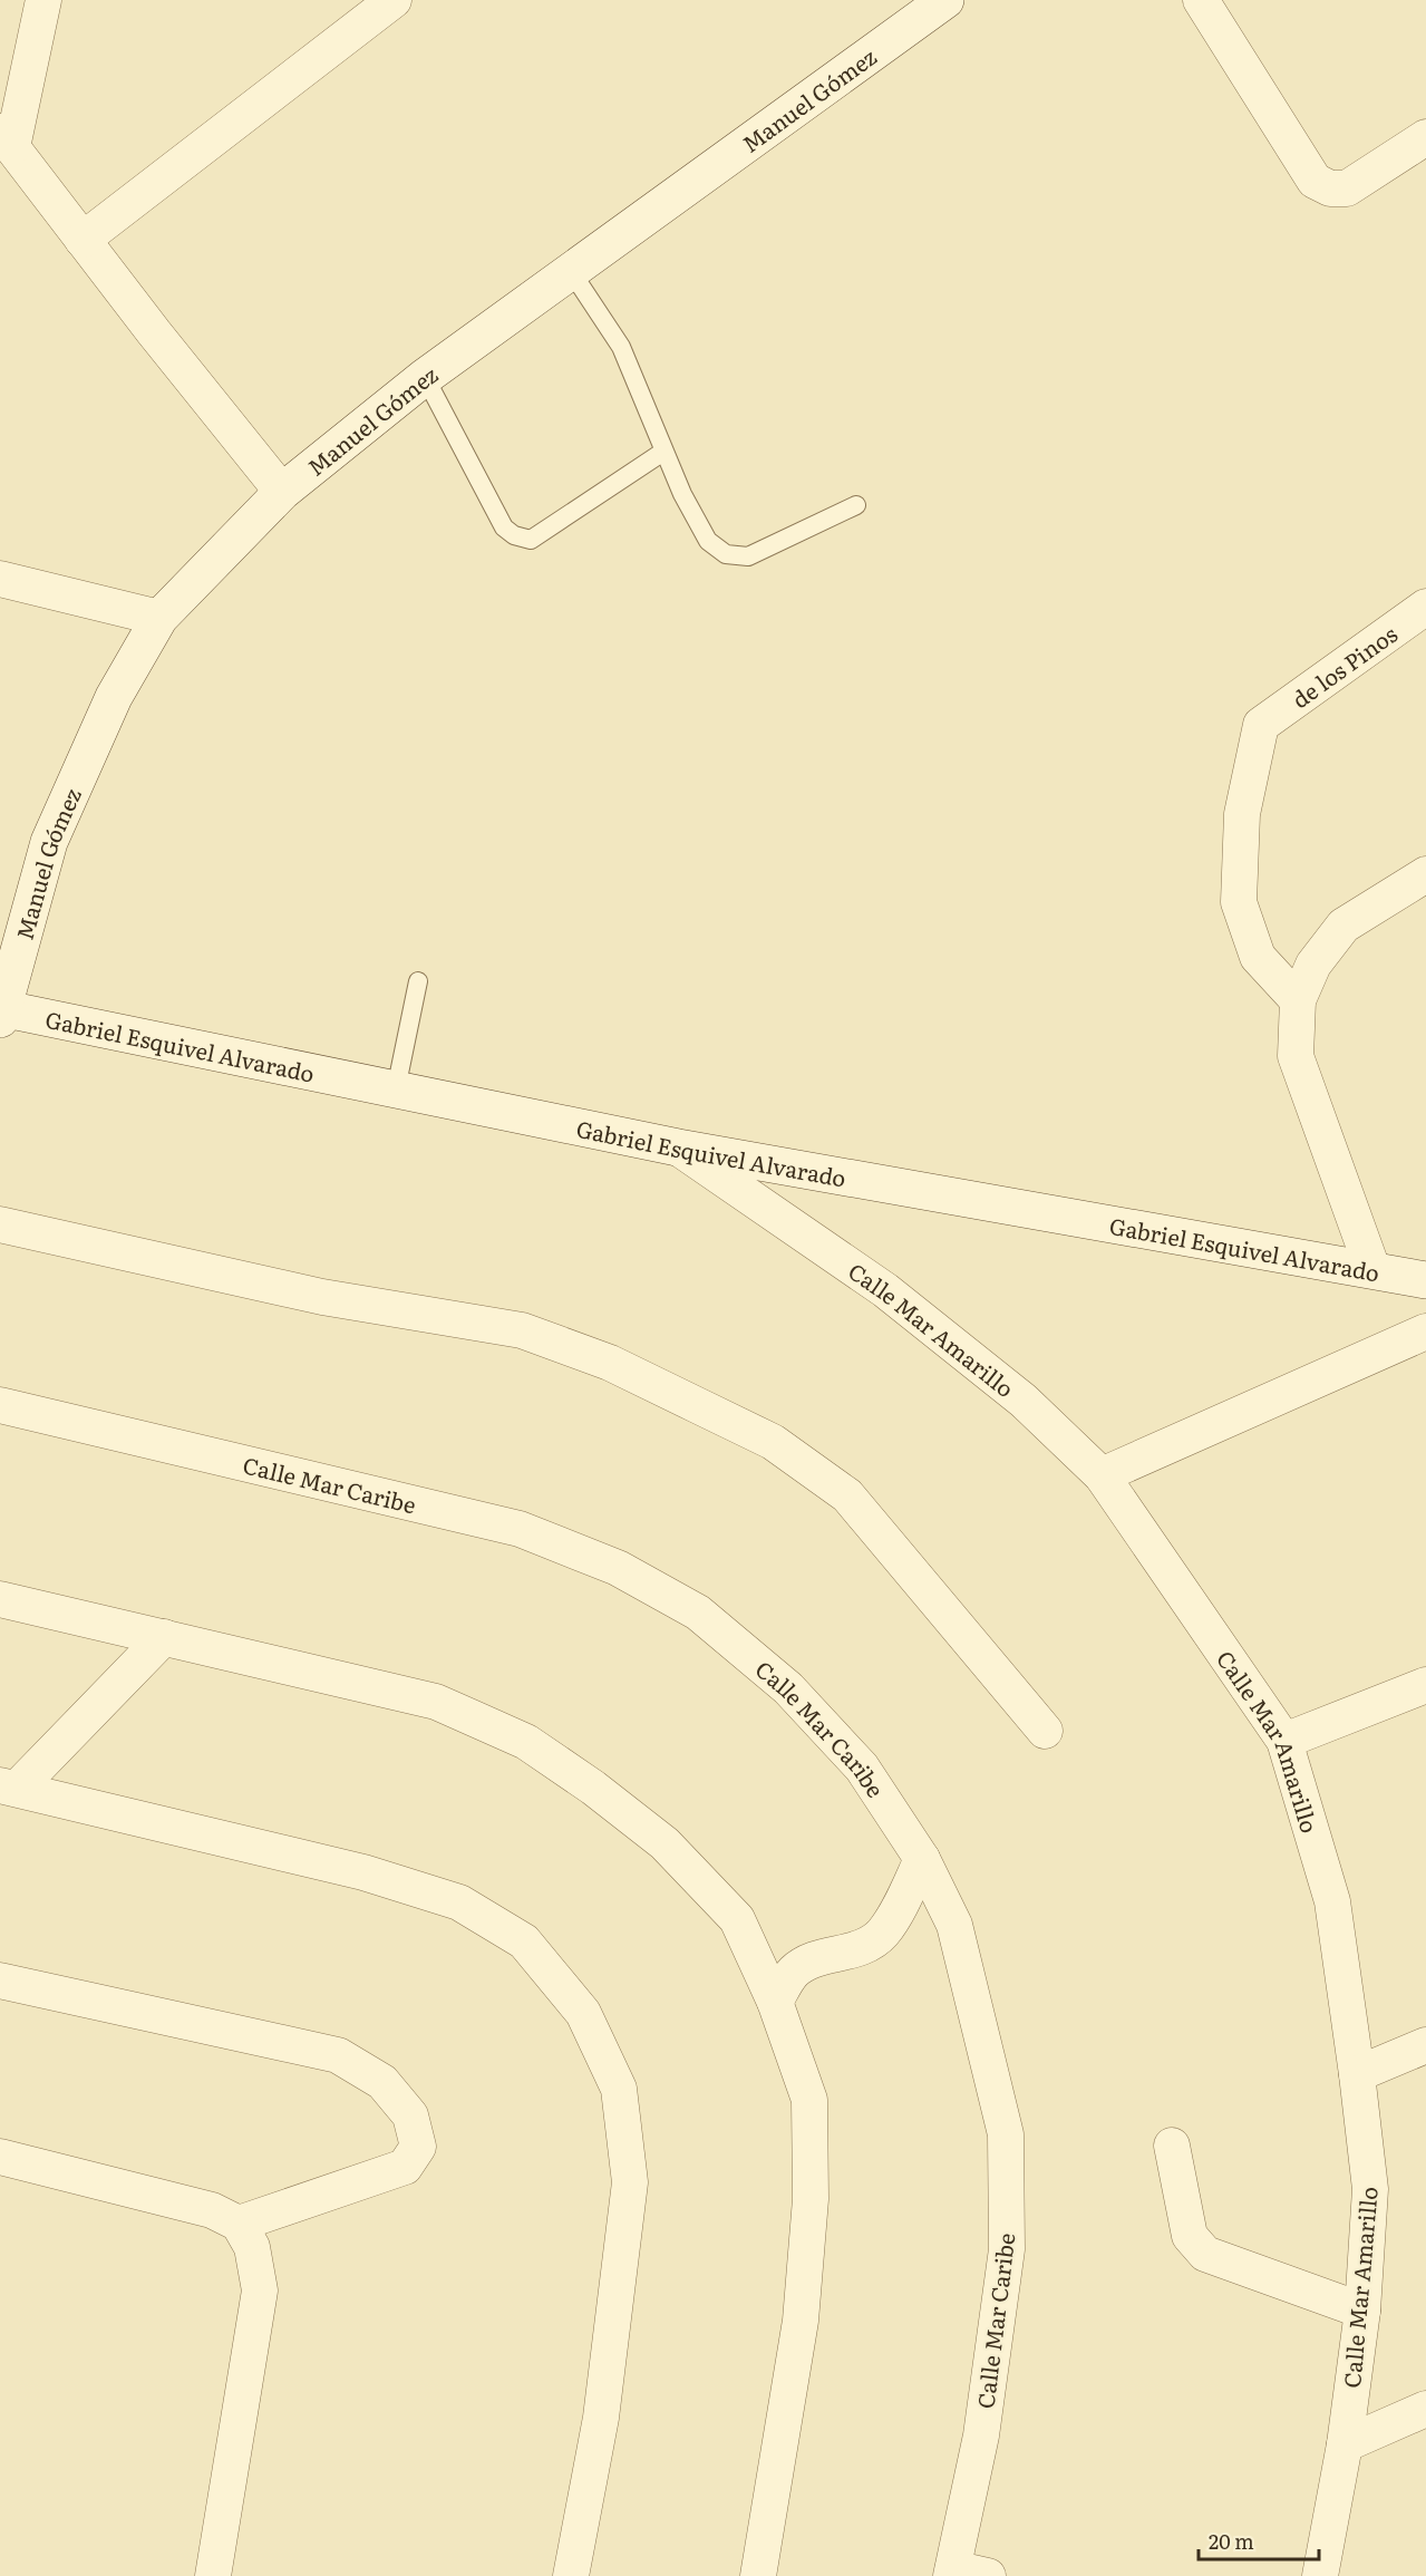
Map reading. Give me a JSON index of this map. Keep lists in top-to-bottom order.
{
  "streets": {
    "street": [
      "Manuel Gómez",
      "de los Pinos",
      "Gabriel Esquivel Alvarado",
      "Calle Mar Amarillo",
      "Calle Mar Caribe"
    ]
  },
  "crossings": [
    ["Manuel Gómez", "Gabriel Esquivel Alvarado"],
    ["Gabriel Esquivel Alvarado", "Calle Mar Amarillo"]
  ],
  "scale_bar": "20 m"
}
